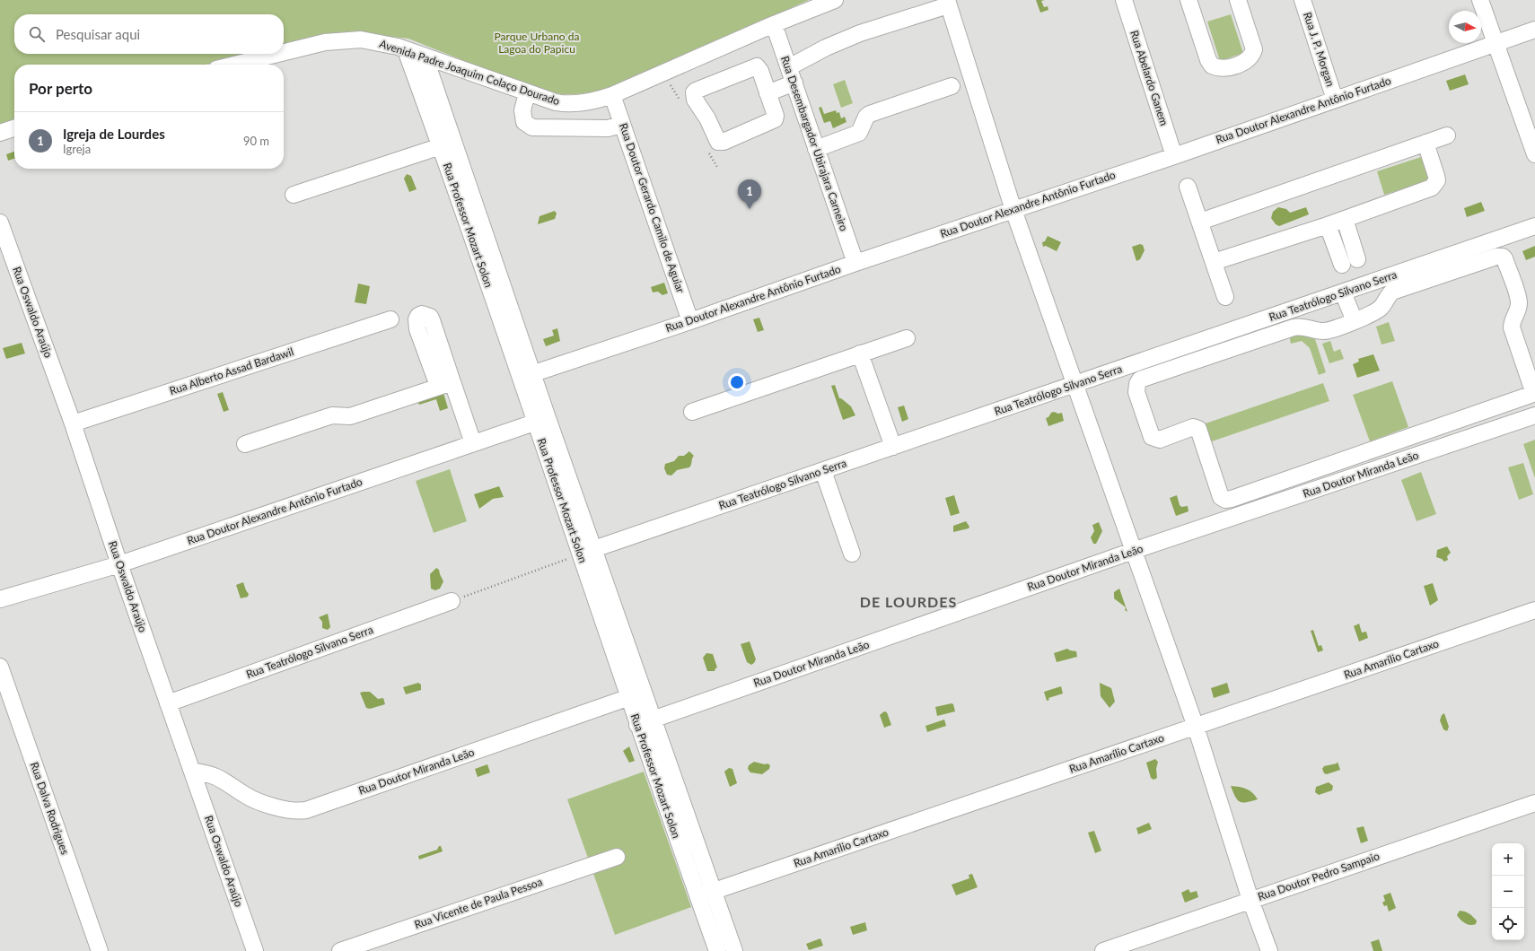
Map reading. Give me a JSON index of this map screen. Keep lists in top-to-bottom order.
{
  "streets": {
    "street": [
      "Rua J. P. Morgan",
      "Avenida Padre Joaquim Colaço Dourado",
      "Rua Abelardo Ganem",
      "Rua Doutor Alexandre Antônio Furtado",
      "Rua Desembargador Ubirajara Carneiro",
      "Rua Doutor Gerardo Camilo de Aguiar",
      "Rua Professor Mozart Solon",
      "Rua Teatrólogo Silvano Serra",
      "Rua Oswaldo Araújo",
      "Rua Alberto Assad Bardawil",
      "Rua Doutor Miranda Leão",
      "Rua Amarílio Cartaxo",
      "Rua Dalva Rodrigues",
      "Rua Doutor Pedro Sampaio",
      "Rua Vicente de Paula Pessoa"
    ]
  },
  "crossings": [
    ["Rua J. P. Morgan", "Rua Doutor Alexandre Antônio Furtado"],
    ["Avenida Padre Joaquim Colaço Dourado", "Rua Desembargador Ubirajara Carneiro"],
    ["Avenida Padre Joaquim Colaço Dourado", "Rua Doutor Gerardo Camilo de Aguiar"],
    ["Avenida Padre Joaquim Colaço Dourado", "Rua Professor Mozart Solon"],
    ["Rua Abelardo Ganem", "Rua Doutor Alexandre Antônio Furtado"],
    ["Rua Doutor Alexandre Antônio Furtado", "Rua Desembargador Ubirajara Carneiro"],
    ["Rua Doutor Alexandre Antônio Furtado", "Rua Doutor Gerardo Camilo de Aguiar"],
    ["Rua Doutor Alexandre Antônio Furtado", "Rua Professor Mozart Solon"],
    ["Rua Doutor Alexandre Antônio Furtado", "Rua Oswaldo Araújo"],
    ["Rua Professor Mozart Solon", "Rua Teatrólogo Silvano Serra"],
    ["Rua Professor Mozart Solon", "Rua Doutor Miranda Leão"],
    ["Rua Professor Mozart Solon", "Rua Amarílio Cartaxo"],
    ["Rua Teatrólogo Silvano Serra", "Rua Oswaldo Araújo"],
    ["Rua Oswaldo Araújo", "Rua Alberto Assad Bardawil"],
    ["Rua Oswaldo Araújo", "Rua Doutor Miranda Leão"]
  ],
  "districts": ["DE LOURDES"],
  "parks": ["Parque Urbano da Lagoa do Papicu"],
  "north": "right",
  "page": {
    "search": "Pesquisar aqui",
    "heading": "Por perto",
    "list": [
      {
        "mark": "1",
        "name": "Igreja de Lourdes",
        "note": "Igreja",
        "value": "90 m"
      }
    ],
    "pins": "1",
    "map_buttons": ["+", "−"]
  }
}
